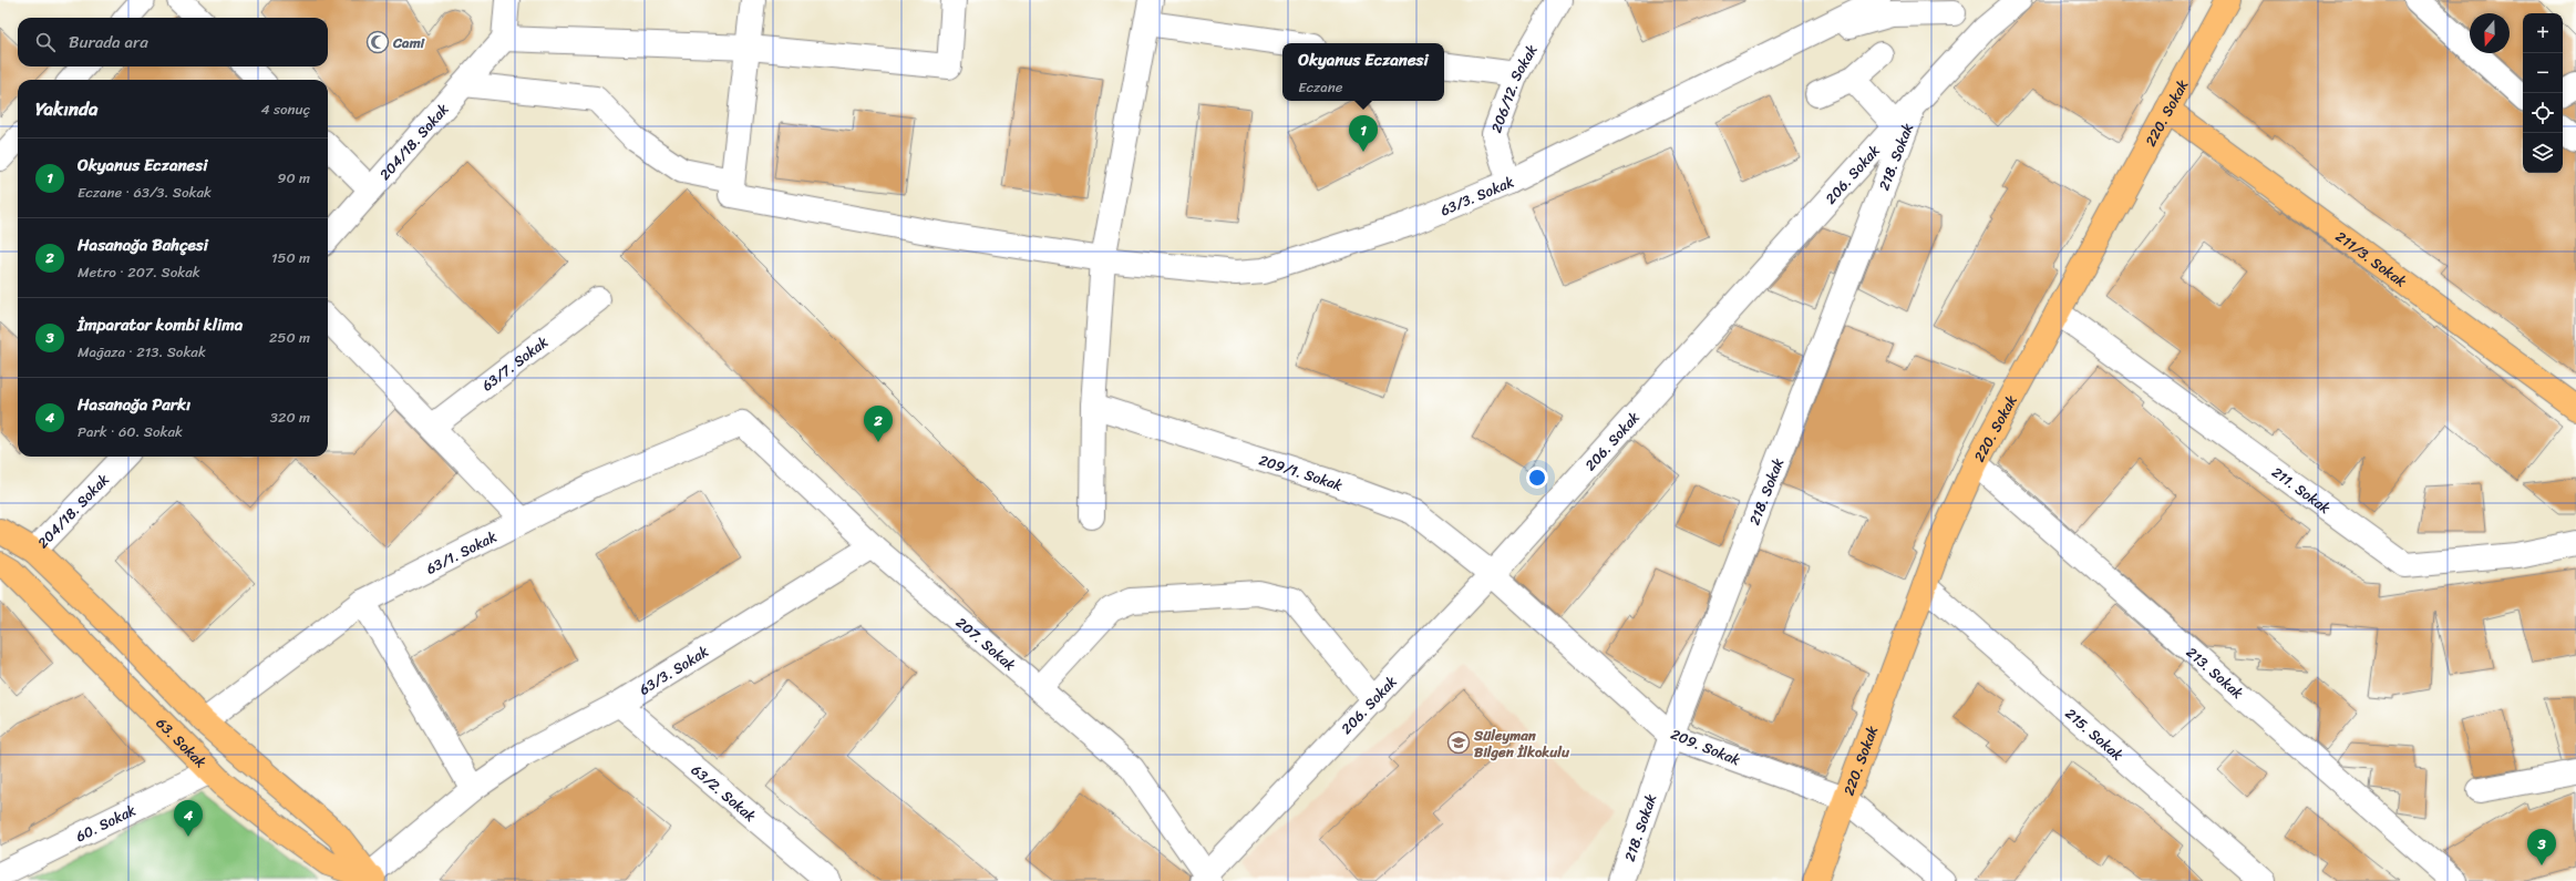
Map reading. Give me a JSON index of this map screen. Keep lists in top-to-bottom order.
{
  "streets": {
    "main road": ["220. Sokak", "211/3. Sokak", "63. Sokak"],
    "street": [
      "206/12. Sokak",
      "204/18. Sokak",
      "218. Sokak",
      "206. Sokak",
      "63/3. Sokak",
      "63/7. Sokak",
      "209/1. Sokak",
      "211. Sokak",
      "63/1. Sokak",
      "207. Sokak",
      "213. Sokak",
      "215. Sokak",
      "209. Sokak",
      "63/2. Sokak",
      "60. Sokak"
    ]
  },
  "crossings": [
    ["206/12. Sokak", "63/3. Sokak"],
    ["220. Sokak", "211/3. Sokak"],
    ["220. Sokak", "211. Sokak"],
    ["220. Sokak", "213. Sokak"],
    ["220. Sokak", "215. Sokak"],
    ["220. Sokak", "209. Sokak"],
    ["218. Sokak", "206. Sokak"],
    ["218. Sokak", "209. Sokak"],
    ["206. Sokak", "209/1. Sokak"],
    ["206. Sokak", "207. Sokak"],
    ["206. Sokak", "209. Sokak"],
    ["63/3. Sokak", "207. Sokak"],
    ["63/3. Sokak", "63. Sokak"],
    ["63/3. Sokak", "63/2. Sokak"],
    ["209/1. Sokak", "209. Sokak"],
    ["63/1. Sokak", "207. Sokak"],
    ["63. Sokak", "60. Sokak"]
  ],
  "places": {
    "mosque": ["Cami"],
    "school or university": ["Süleyman Bilgen İlkokulu"]
  },
  "north": "bottom",
  "page": {
    "map_buttons": ["+", "−"],
    "search": "Burada ara",
    "popup": ["Okyanus Eczanesi", "Eczane"],
    "heading": ["Yakında", "4 sonuç"],
    "pins": [
      "1",
      "2",
      "4",
      "3"
    ],
    "list": [
      {
        "mark": "1",
        "name": "Okyanus Eczanesi",
        "note": "Eczane · 63/3. Sokak",
        "value": "90 m"
      },
      {
        "mark": "2",
        "name": "Hasanağa Bahçesi",
        "note": "Metro · 207. Sokak",
        "value": "150 m"
      },
      {
        "mark": "3",
        "name": "İmparator kombi klima",
        "note": "Mağaza · 213. Sokak",
        "value": "250 m"
      },
      {
        "mark": "4",
        "name": "Hasanağa Parkı",
        "note": "Park · 60. Sokak",
        "value": "320 m"
      }
    ]
  }
}
